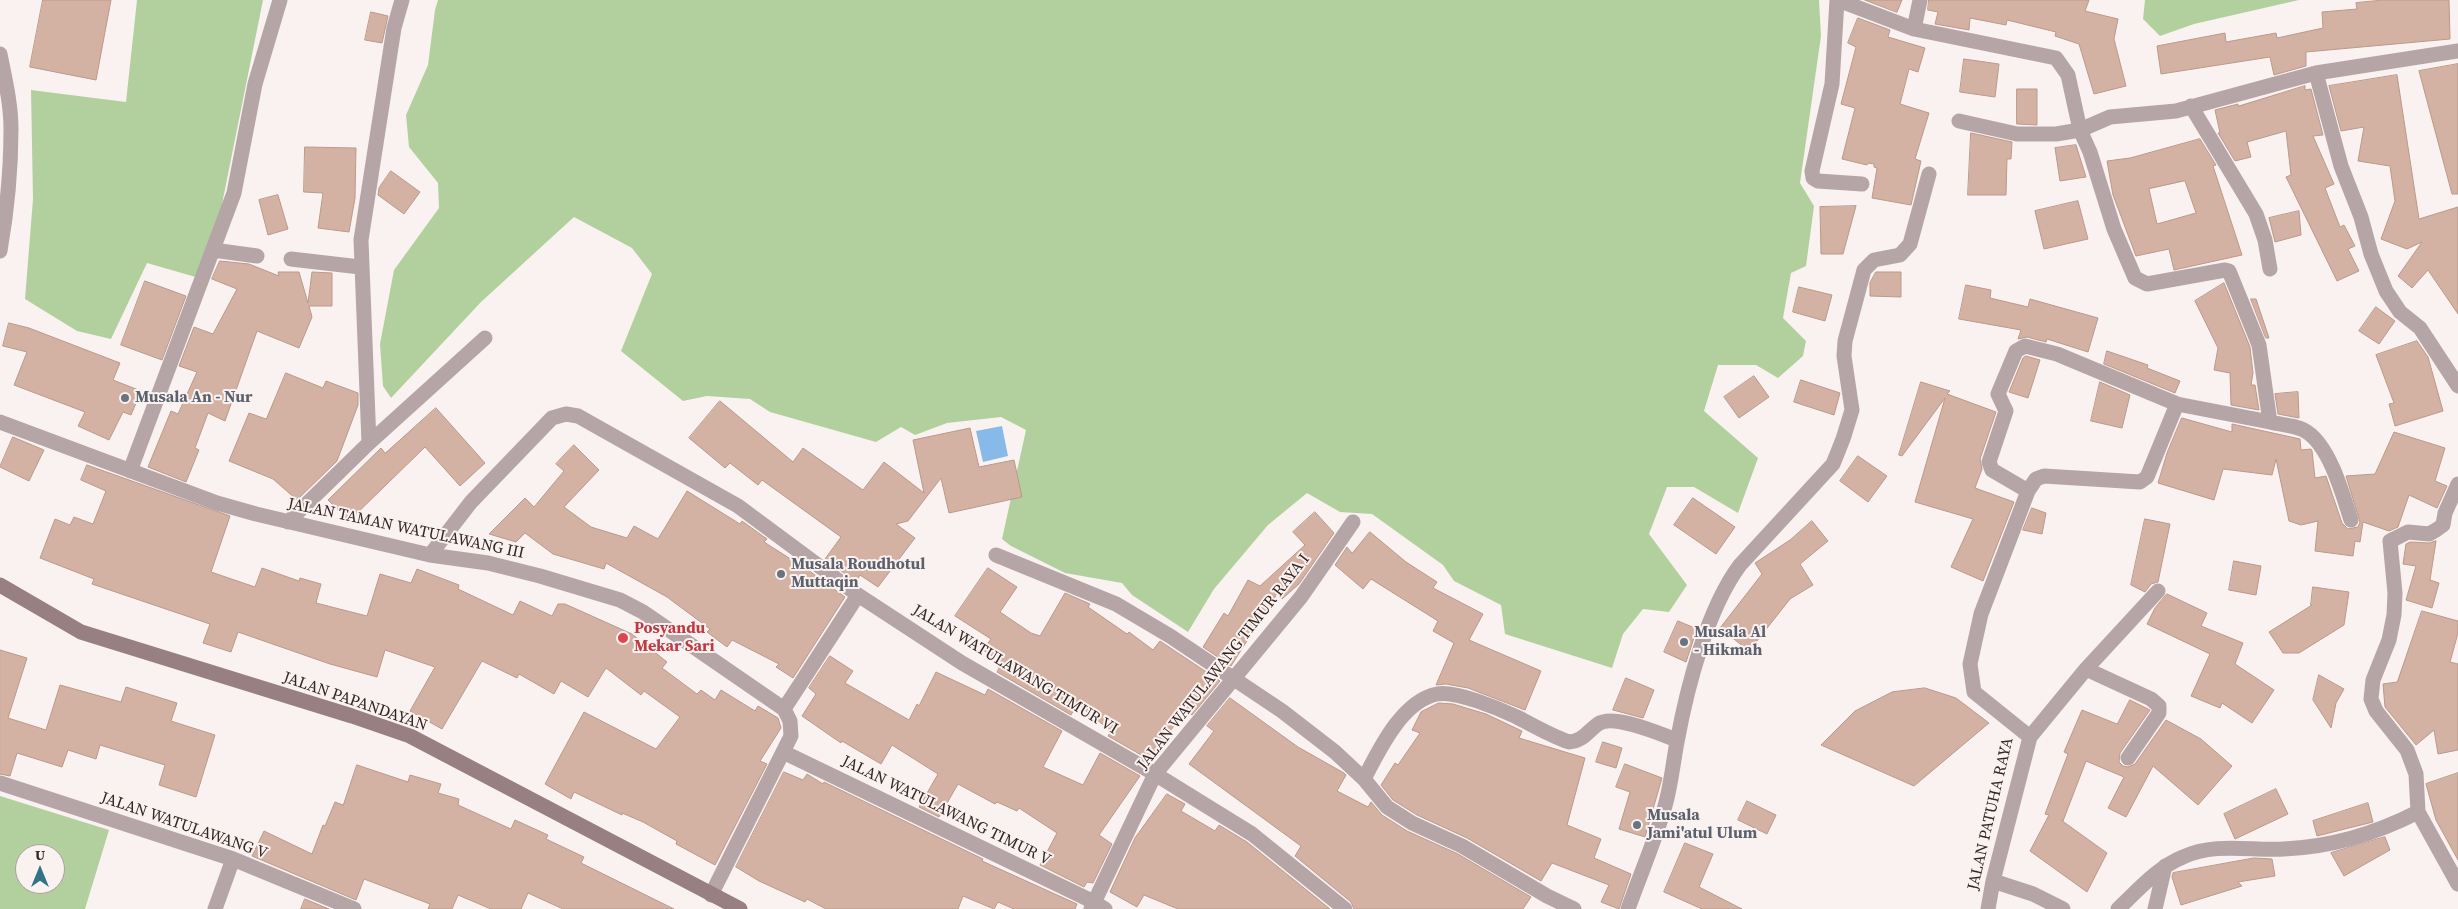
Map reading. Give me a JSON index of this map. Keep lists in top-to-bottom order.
{
  "streets": {
    "main road": ["JALAN PAPANDAYAN"],
    "street": [
      "JALAN TAMAN WATULAWANG III",
      "JALAN WATULAWANG TIMUR RAYA I",
      "JALAN WATULAWANG TIMUR VI",
      "JALAN WATULAWANG TIMUR V",
      "JALAN PATUHA RAYA",
      "JALAN WATULAWANG V"
    ]
  },
  "crossings": [
    ["JALAN TAMAN WATULAWANG III", "JALAN WATULAWANG TIMUR VI"],
    ["JALAN WATULAWANG TIMUR RAYA I", "JALAN WATULAWANG TIMUR VI"],
    ["JALAN WATULAWANG TIMUR RAYA I", "JALAN WATULAWANG TIMUR V"]
  ],
  "places": [
    "Musala An - Nur",
    "Musala Roudhotul Muttaqin",
    "Posyandu Mekar Sari",
    "Musala Al - Hikmah",
    "Musala Jami'atul Ulum"
  ],
  "north": "top"
}
